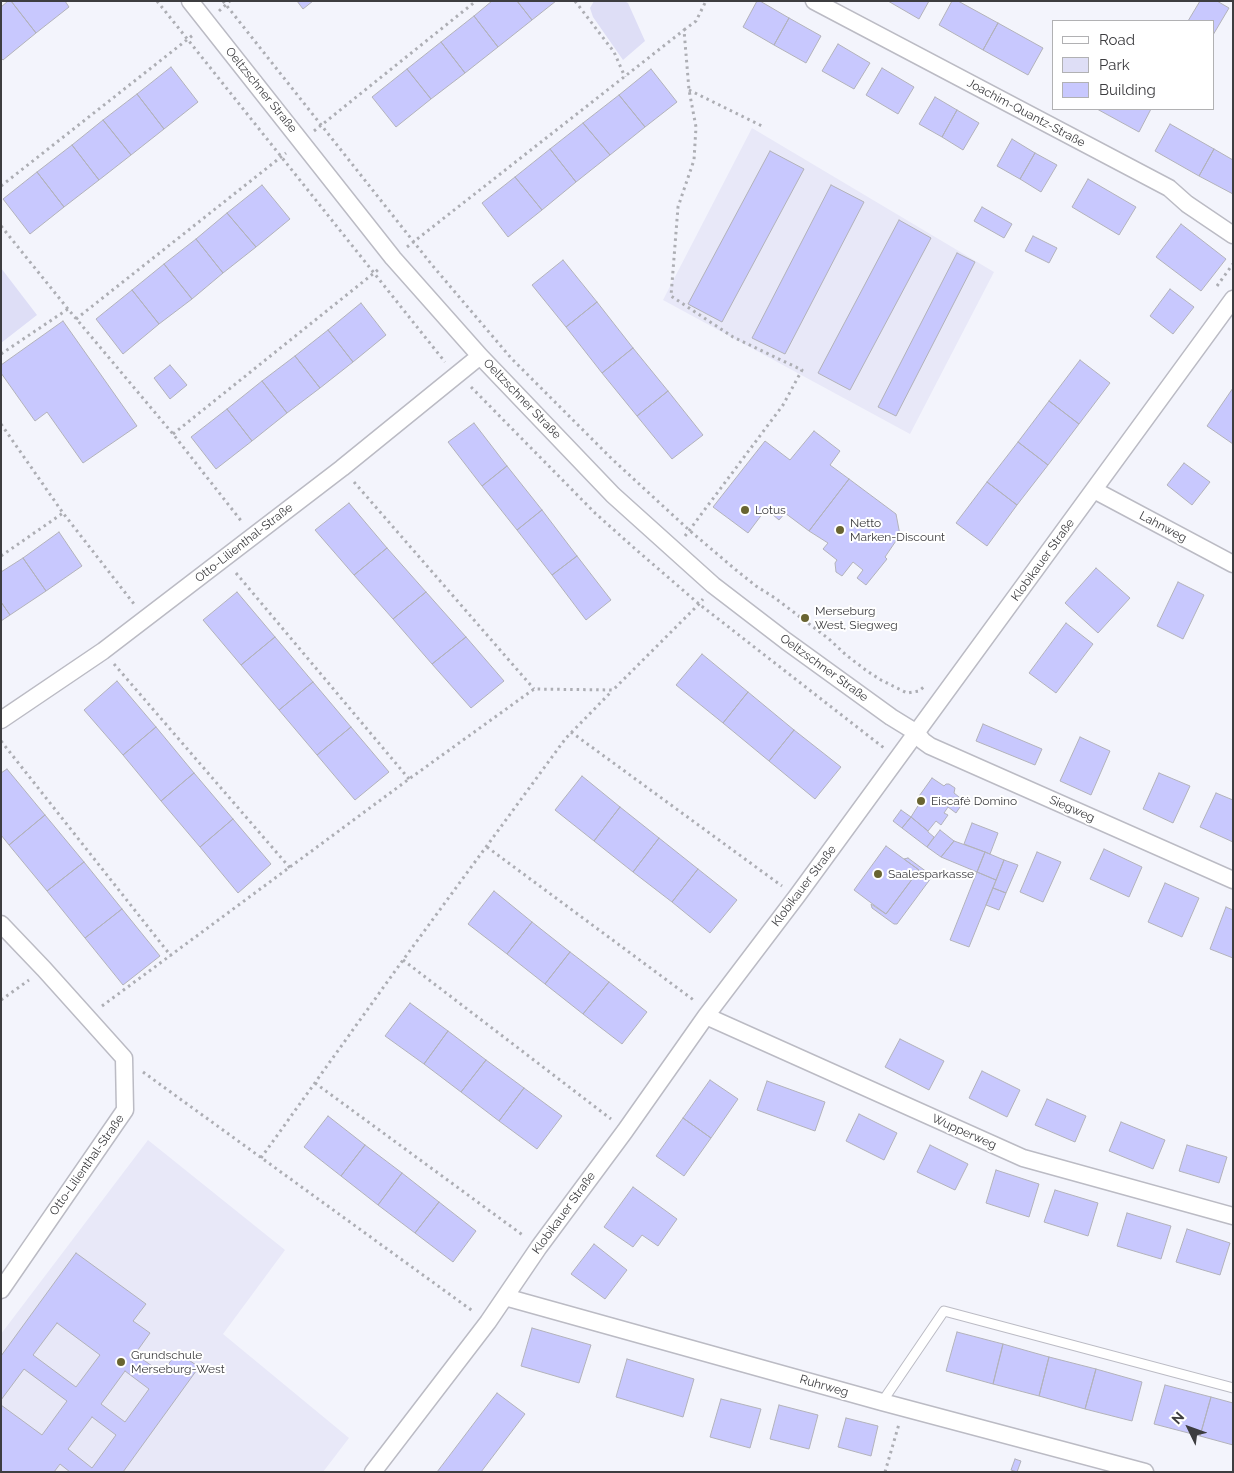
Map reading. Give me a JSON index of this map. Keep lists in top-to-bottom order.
{
  "streets": {
    "street": [
      "Oeltzschner Straße",
      "Joachim-Quantz-Straße",
      "Lahnweg",
      "Otto-Lilienthal-Straße",
      "Klobikauer Straße",
      "Siegweg",
      "Wupperweg",
      "Ruhrweg"
    ]
  },
  "crossings": [
    ["Oeltzschner Straße", "Otto-Lilienthal-Straße"],
    ["Oeltzschner Straße", "Klobikauer Straße"],
    ["Oeltzschner Straße", "Siegweg"],
    ["Lahnweg", "Klobikauer Straße"],
    ["Klobikauer Straße", "Siegweg"],
    ["Klobikauer Straße", "Wupperweg"],
    ["Klobikauer Straße", "Ruhrweg"]
  ],
  "places": [
    "Lotus",
    "Netto Marken-Discount",
    "Merseburg West, Siegweg",
    "Eiscafé Domino",
    "Saalesparkasse",
    "Grundschule Merseburg-West"
  ],
  "legend": ["Road", "Park", "Building"],
  "north": "top left"
}
